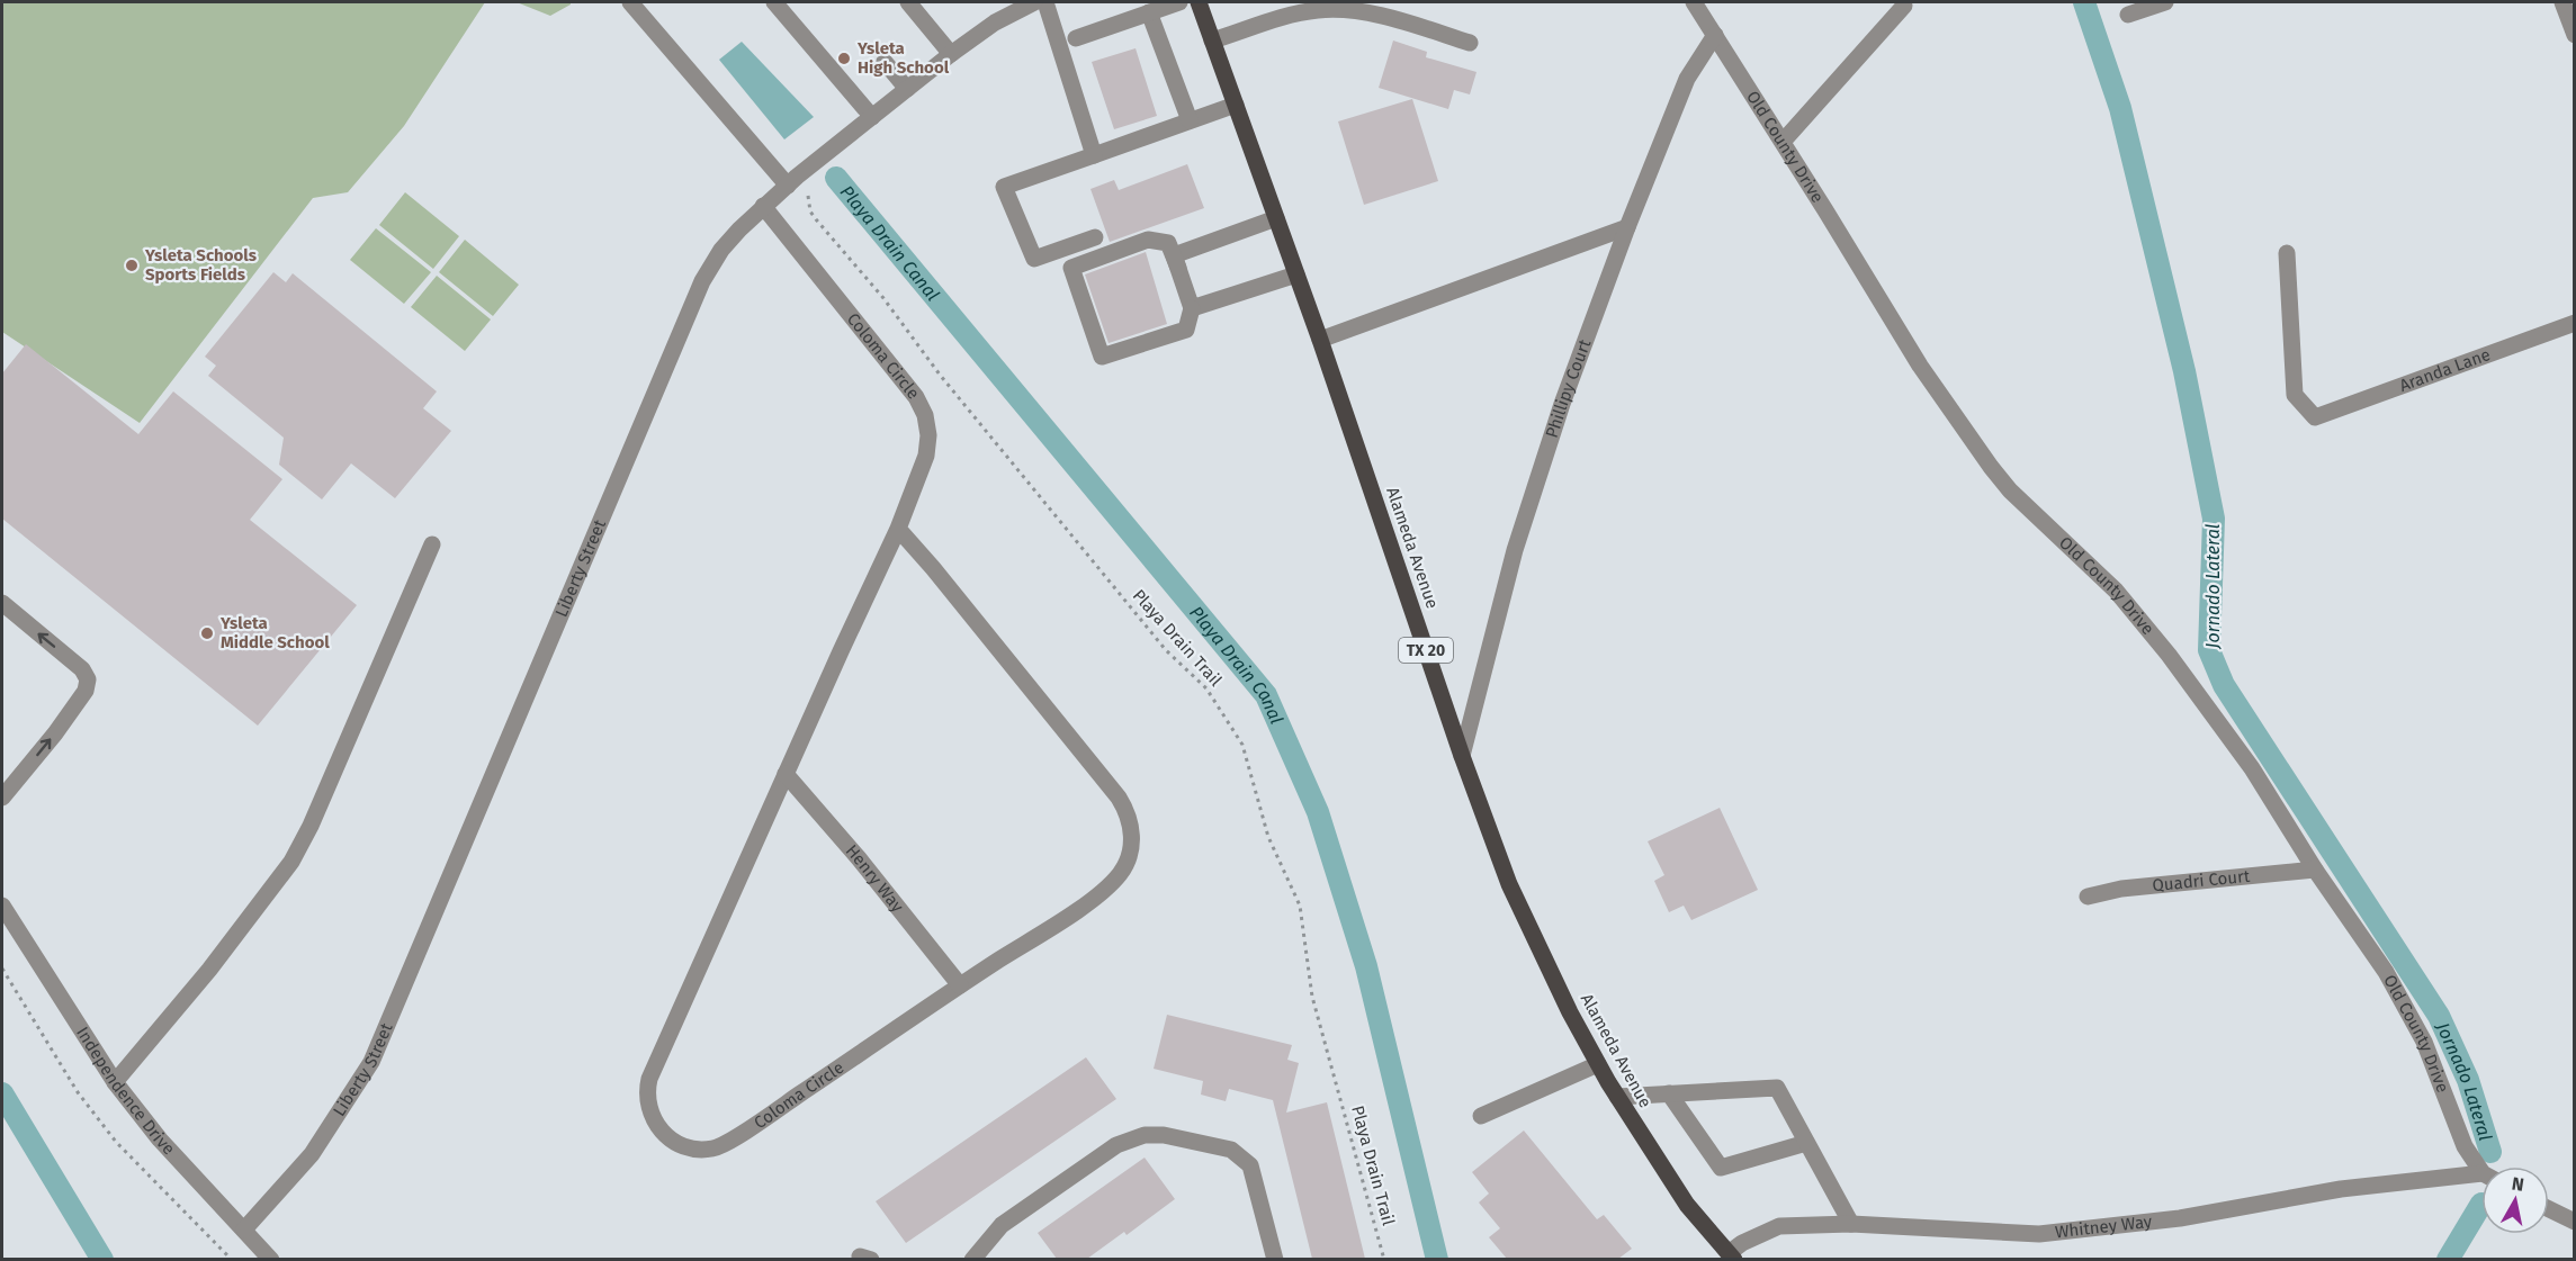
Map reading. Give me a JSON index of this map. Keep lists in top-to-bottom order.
{
  "streets": {
    "main road": ["Alameda Avenue", "TX 20"],
    "street": [
      "Old County Drive",
      "Coloma Circle",
      "Aranda Lane",
      "Phillipy Court",
      "Liberty Street",
      "Henry Way",
      "Quadri Court",
      "Independence Drive",
      "Whitney Way"
    ],
    "path": ["Playa Drain Trail"]
  },
  "crossings": [
    ["Old County Drive", "Phillipy Court"],
    ["Old County Drive", "Quadri Court"],
    ["Coloma Circle", "Liberty Street"],
    ["Coloma Circle", "Henry Way"],
    ["Phillipy Court", "Alameda Avenue"],
    ["Alameda Avenue", "Whitney Way"],
    ["Liberty Street", "Independence Drive"]
  ],
  "water": ["Playa Drain Canal", "Jornado Lateral"],
  "places": ["Ysleta High School", "Ysleta Schools Sports Fields", "Ysleta Middle School"],
  "north": "top"
}
